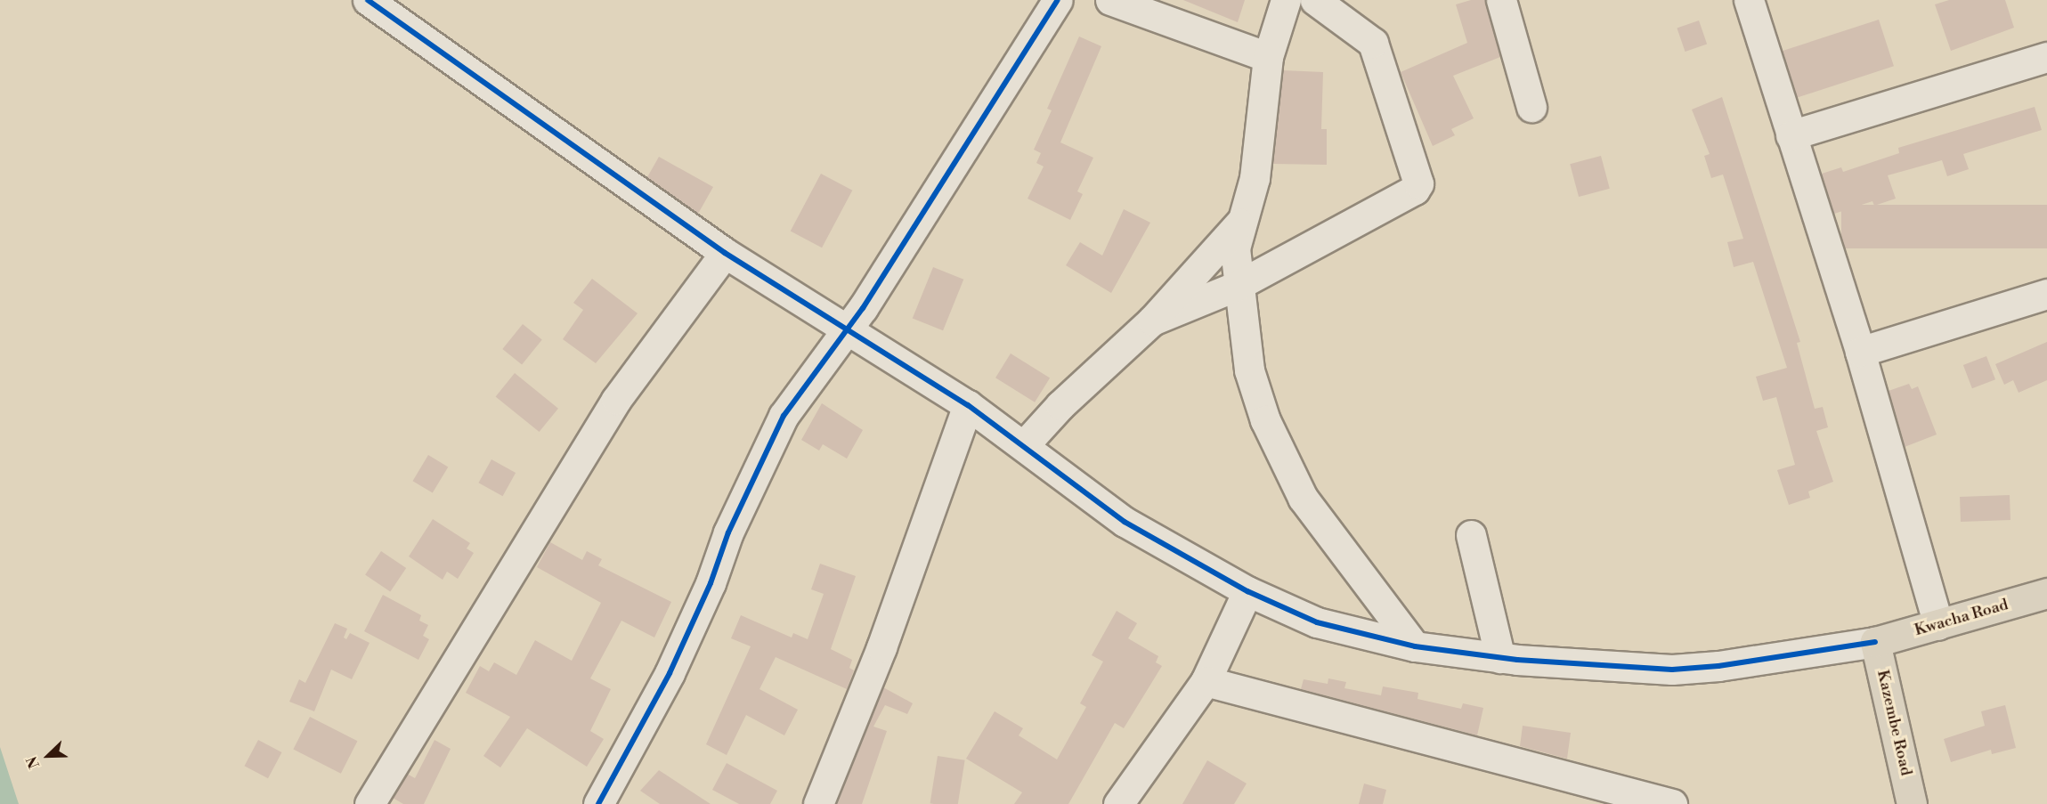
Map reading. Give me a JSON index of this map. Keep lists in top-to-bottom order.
{
  "streets": {
    "main road": ["Kwacha Road", "Kazembe Road"]
  },
  "crossings": [
    ["Kwacha Road", "Kazembe Road"]
  ],
  "north": "bottom left"
}
